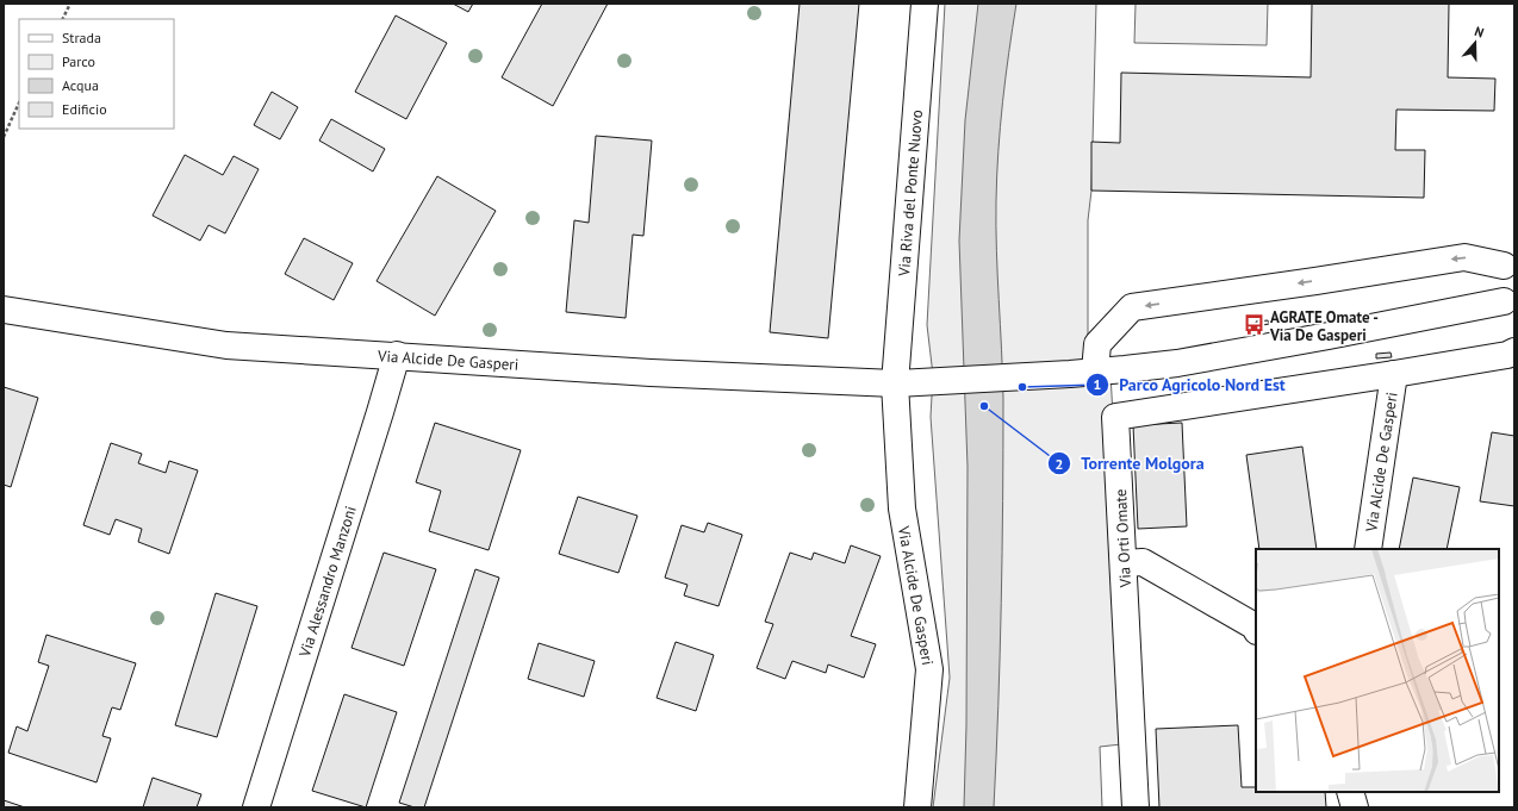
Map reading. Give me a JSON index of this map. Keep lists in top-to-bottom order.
{
  "streets": {
    "street": [
      "Via Riva del Ponte Nuovo",
      "Via Alcide De Gasperi",
      "Via Orti Omate",
      "Via Alessandro Manzoni"
    ]
  },
  "crossings": [
    ["Via Riva del Ponte Nuovo", "Via Alcide De Gasperi"],
    ["Via Alcide De Gasperi", "Via Orti Omate"],
    ["Via Alcide De Gasperi", "Via Alessandro Manzoni"]
  ],
  "places": {
    "bus stop": ["AGRATE Omate - Via De Gasperi"],
    "other": ["Parco Agricolo Nord Est", "Torrente Molgora"]
  },
  "legend": [
    "Strada",
    "Parco",
    "Acqua",
    "Edificio"
  ],
  "north": "top"
}
